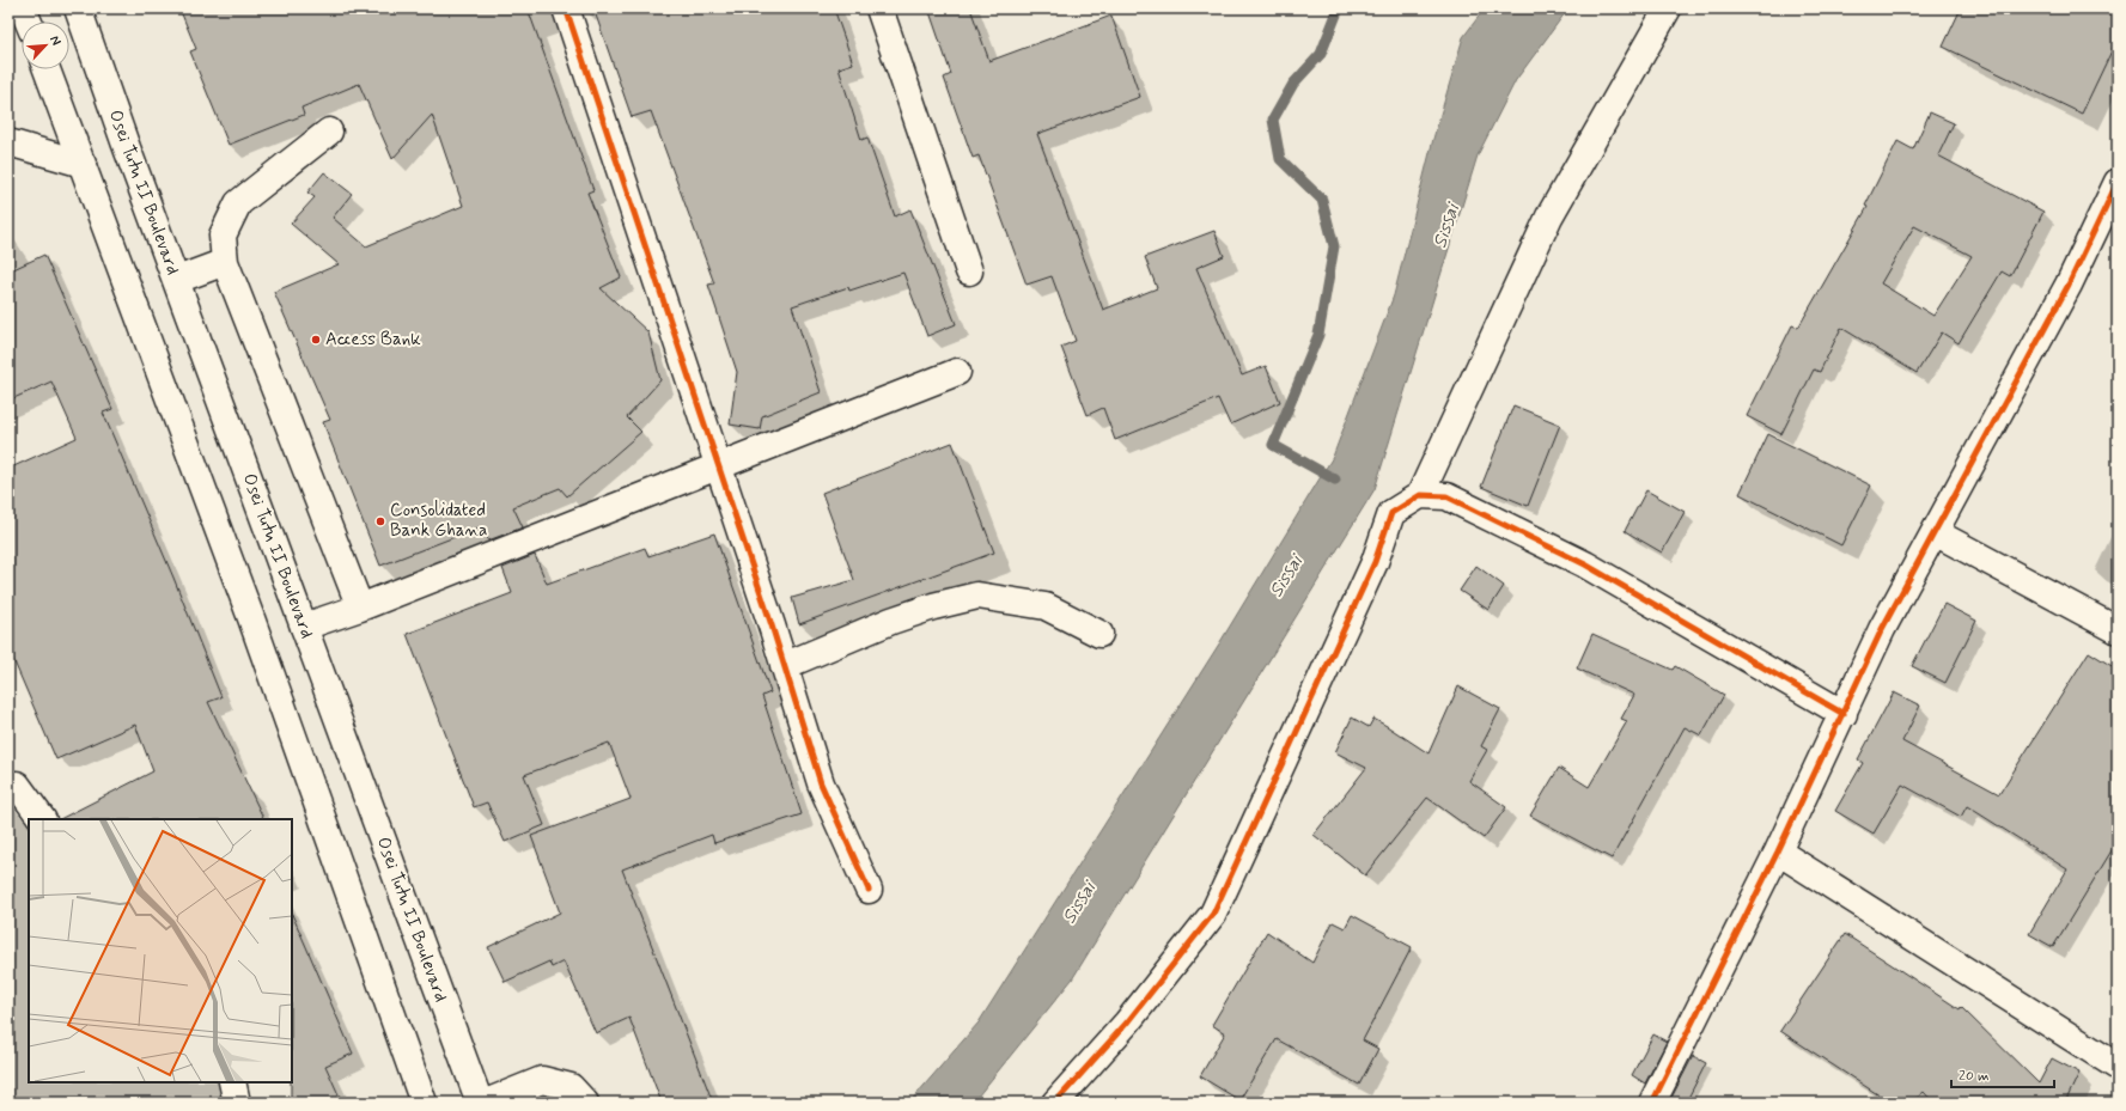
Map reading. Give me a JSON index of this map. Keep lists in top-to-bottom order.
{
  "streets": {
    "street": ["Osei Tutu II Boulevard"]
  },
  "water": ["Sissai"],
  "places": ["Access Bank", "Consolidated Bank Ghana"],
  "scale_bar": "20 m",
  "north": "top right"
}
